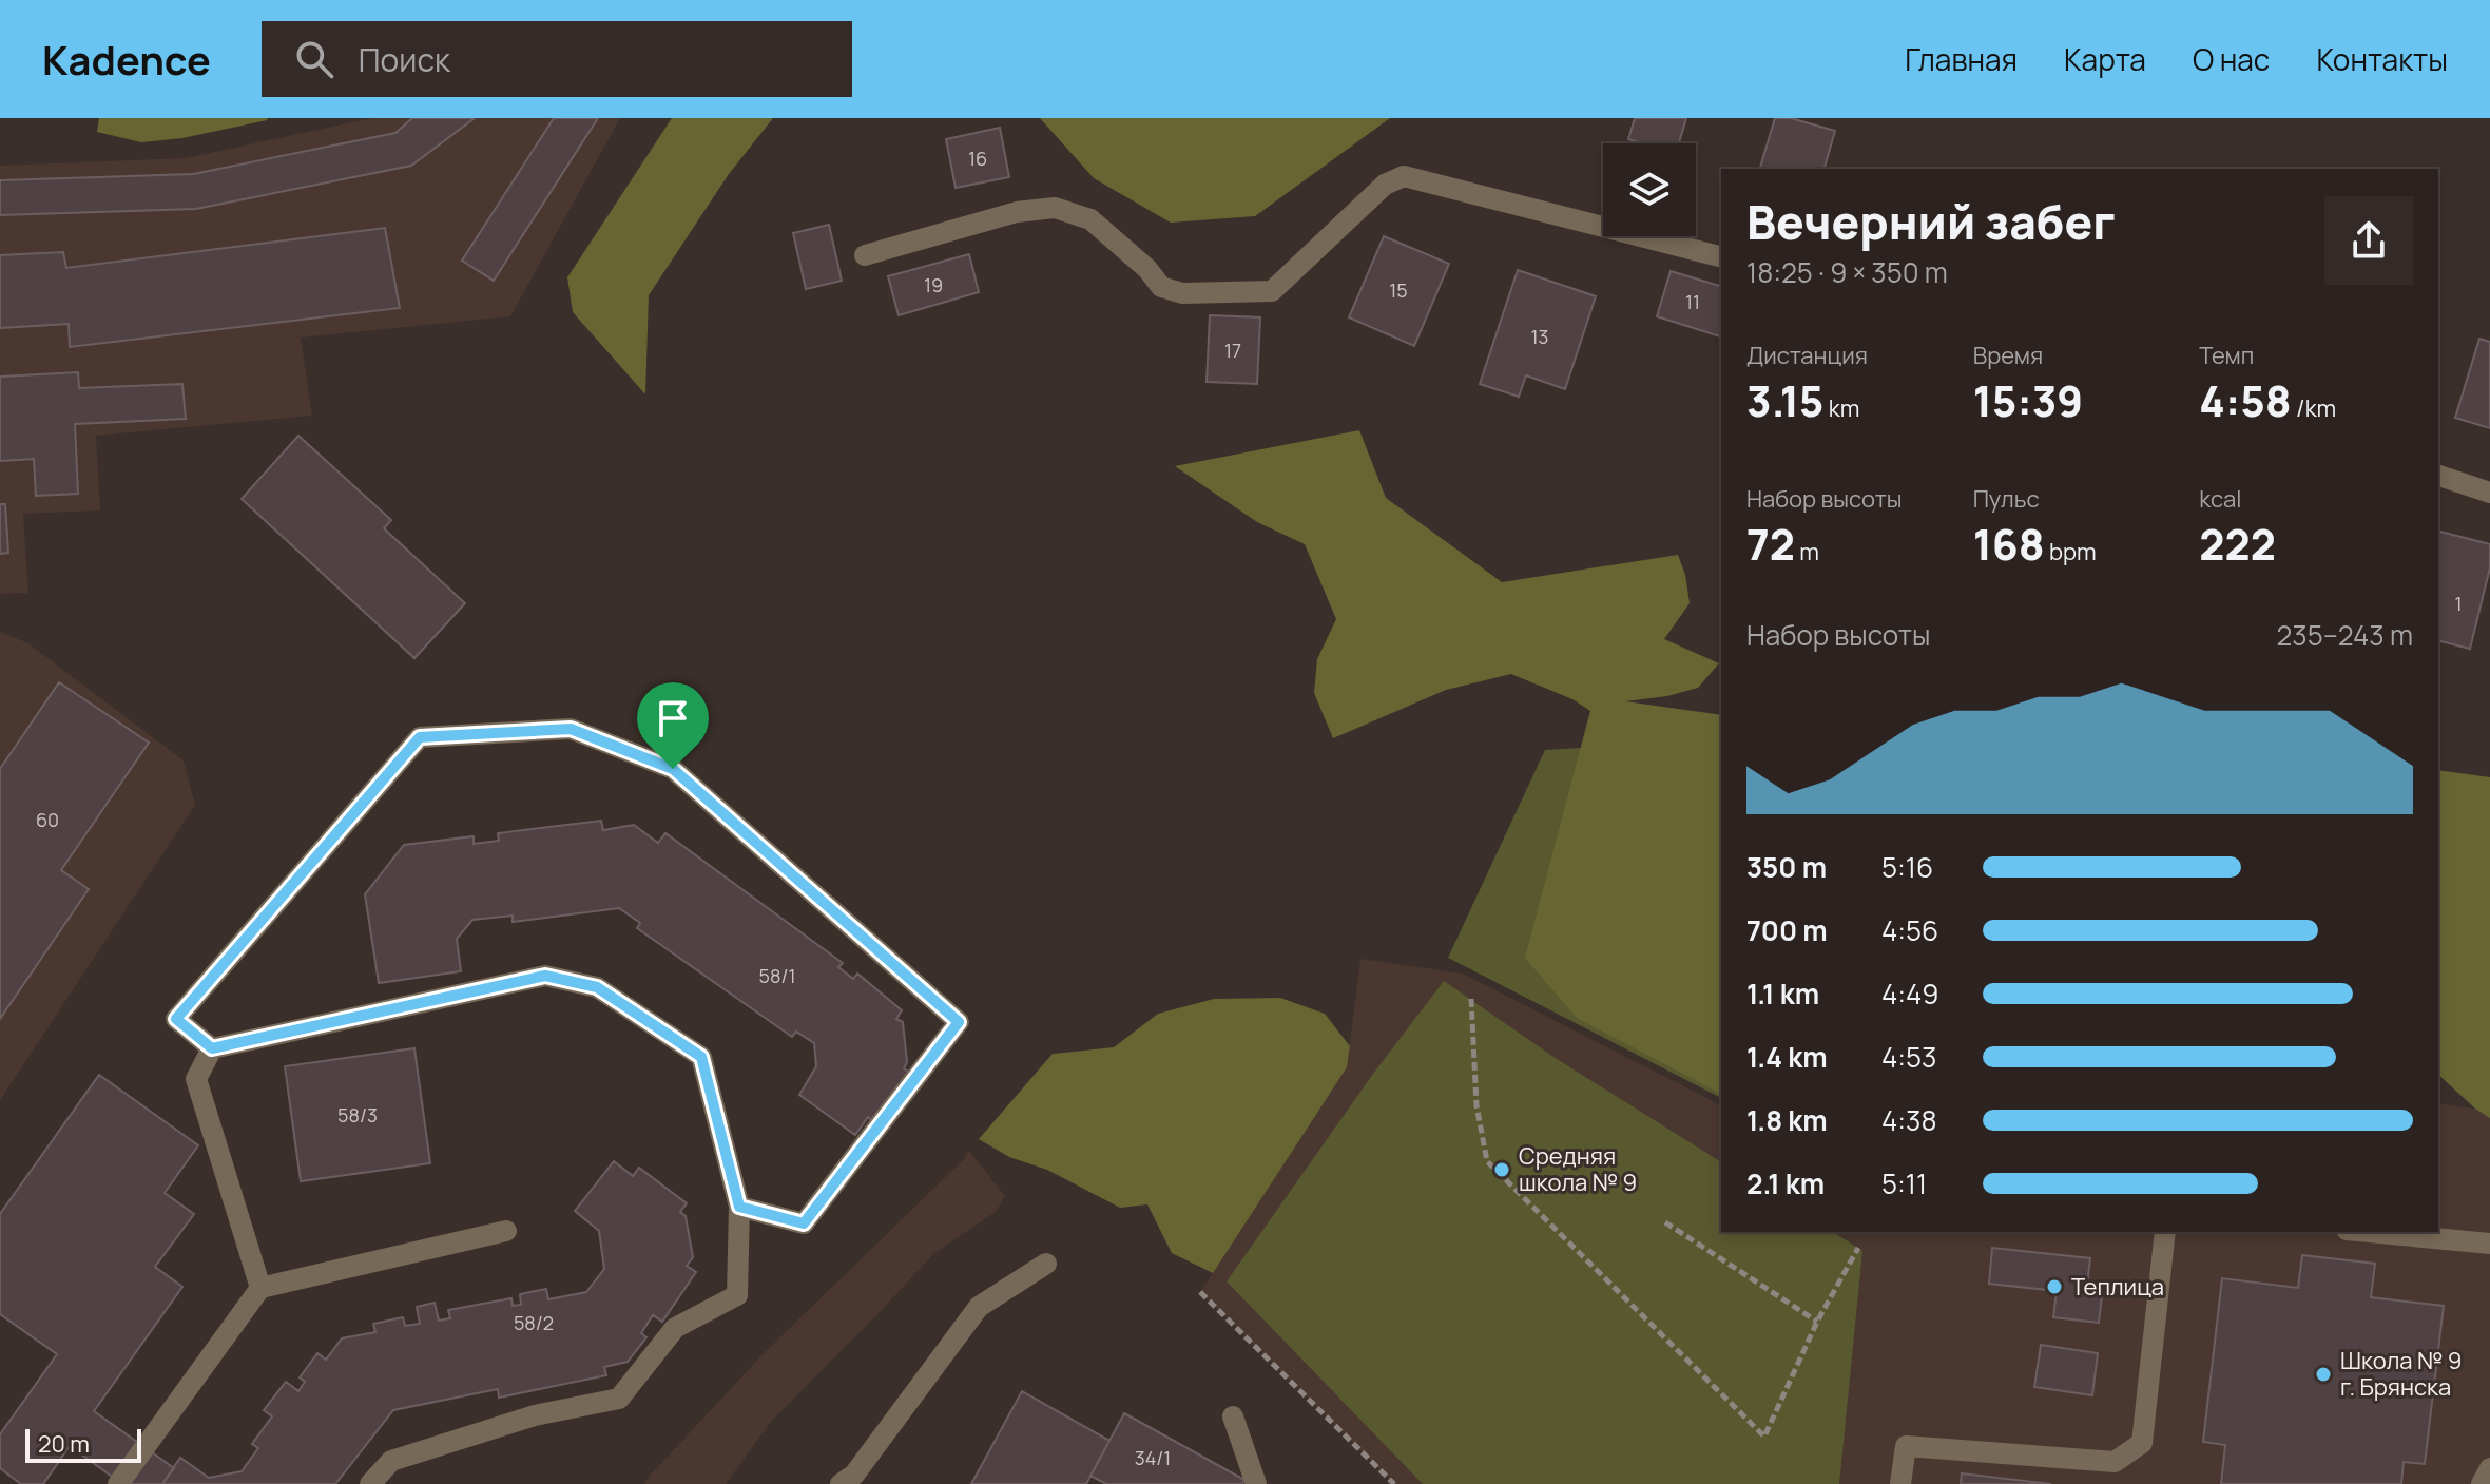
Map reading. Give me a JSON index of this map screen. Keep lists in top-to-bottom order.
{
  "places": ["Средняя школа № 9", "Теплица", "Школа № 9 г. Брянска"],
  "house_numbers": [
    "16",
    "19",
    "15",
    "11",
    "13",
    "17",
    "1",
    "60",
    "58/1",
    "58/3",
    "58/2",
    "34/1"
  ],
  "scale_bar": "20 m",
  "page": {
    "header": "Kadence",
    "search": "Поиск",
    "nav": [
      "Главная",
      "Карта",
      "О нас",
      "Контакты"
    ],
    "heading": ["Вечерний забег", "18:25 · 9 × 350 m"],
    "stats": [
      ["Дистанция", "3.15 km"],
      ["Время", "15:39"],
      ["Темп", "4:58 /km"],
      ["Набор высоты", "72 m"],
      ["Пульс", "168 bpm"],
      ["kcal", "222"]
    ],
    "chart": ["Набор высоты", "235–243 m"],
    "list": [
      {
        "name": "350 m",
        "note": "5:16"
      },
      {
        "name": "700 m",
        "note": "4:56"
      },
      {
        "name": "1.1 km",
        "note": "4:49"
      },
      {
        "name": "1.4 km",
        "note": "4:53"
      },
      {
        "name": "1.8 km",
        "note": "4:38"
      },
      {
        "name": "2.1 km",
        "note": "5:11"
      }
    ],
    "scale": "20 m"
  }
}
